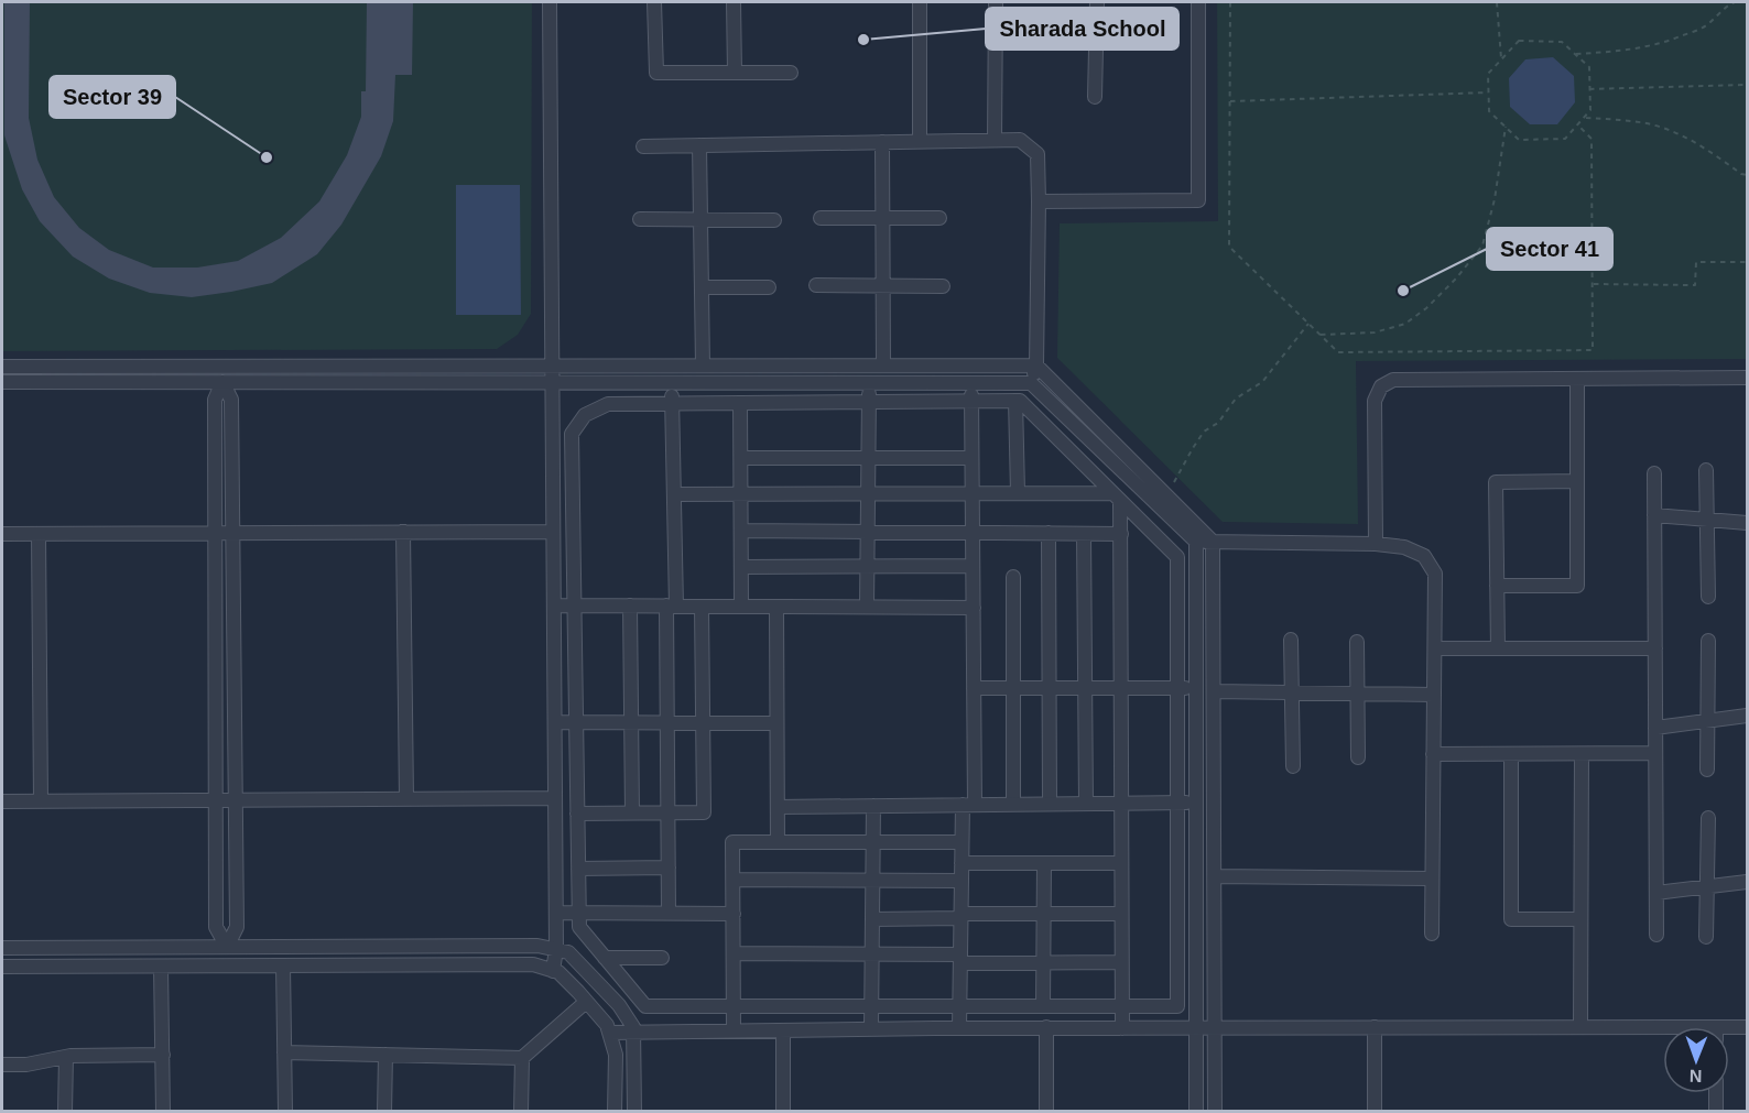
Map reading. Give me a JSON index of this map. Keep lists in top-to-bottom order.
{
  "places": ["Sharada School", "Sector 39", "Sector 41"],
  "north": "bottom"
}
